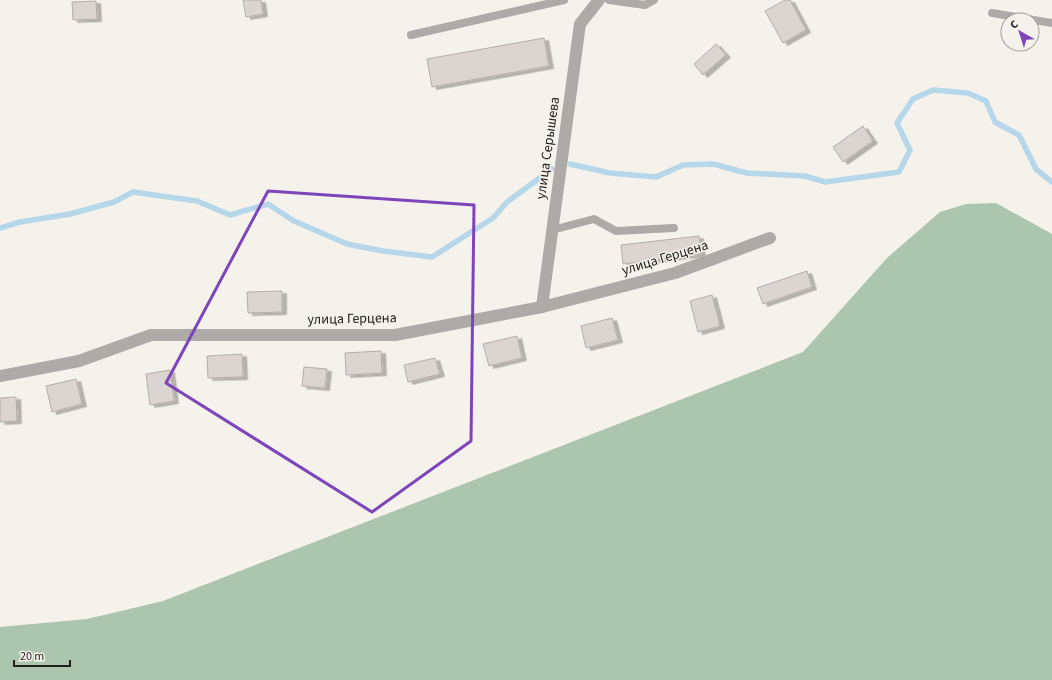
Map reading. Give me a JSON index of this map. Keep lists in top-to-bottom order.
{
  "streets": {
    "street": ["улица Серышева", "улица Герцена"]
  },
  "crossings": [
    ["улица Серышева", "улица Герцена"]
  ],
  "scale_bar": "20 m",
  "north": "top left"
}
